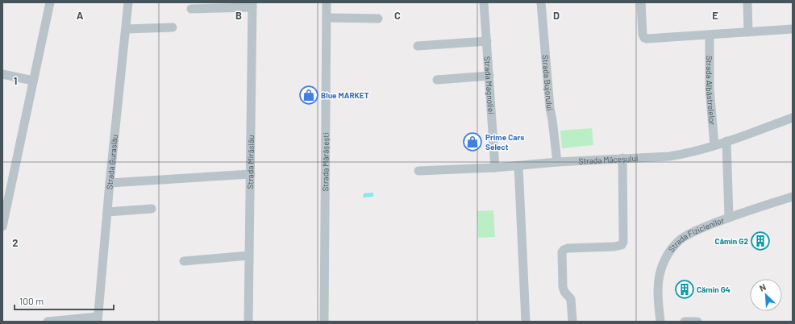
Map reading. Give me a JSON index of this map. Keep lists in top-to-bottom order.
{
  "streets": {
    "street": [
      "Strada Bujorului",
      "Strada Magnoliei",
      "Strada Albăstrelelor",
      "Strada Măceșului",
      "Strada Guraslău",
      "Strada Mirăslău",
      "Strada Mărășești",
      "Strada Fizicienilor"
    ]
  },
  "crossings": [
    ["Strada Bujorului", "Strada Măceșului"],
    ["Strada Magnoliei", "Strada Măceșului"],
    ["Strada Albăstrelelor", "Strada Măceșului"]
  ],
  "places": {
    "shop": ["Blue MARKET", "Prime Cars Select"],
    "building": ["Cămin G2", "Cămin G4"]
  },
  "scale_bar": "100 m",
  "north": "top left",
  "grid": {
    "columns": [
      "A",
      "B",
      "C",
      "D",
      "E"
    ],
    "rows": ["1", "2"]
  }
}
